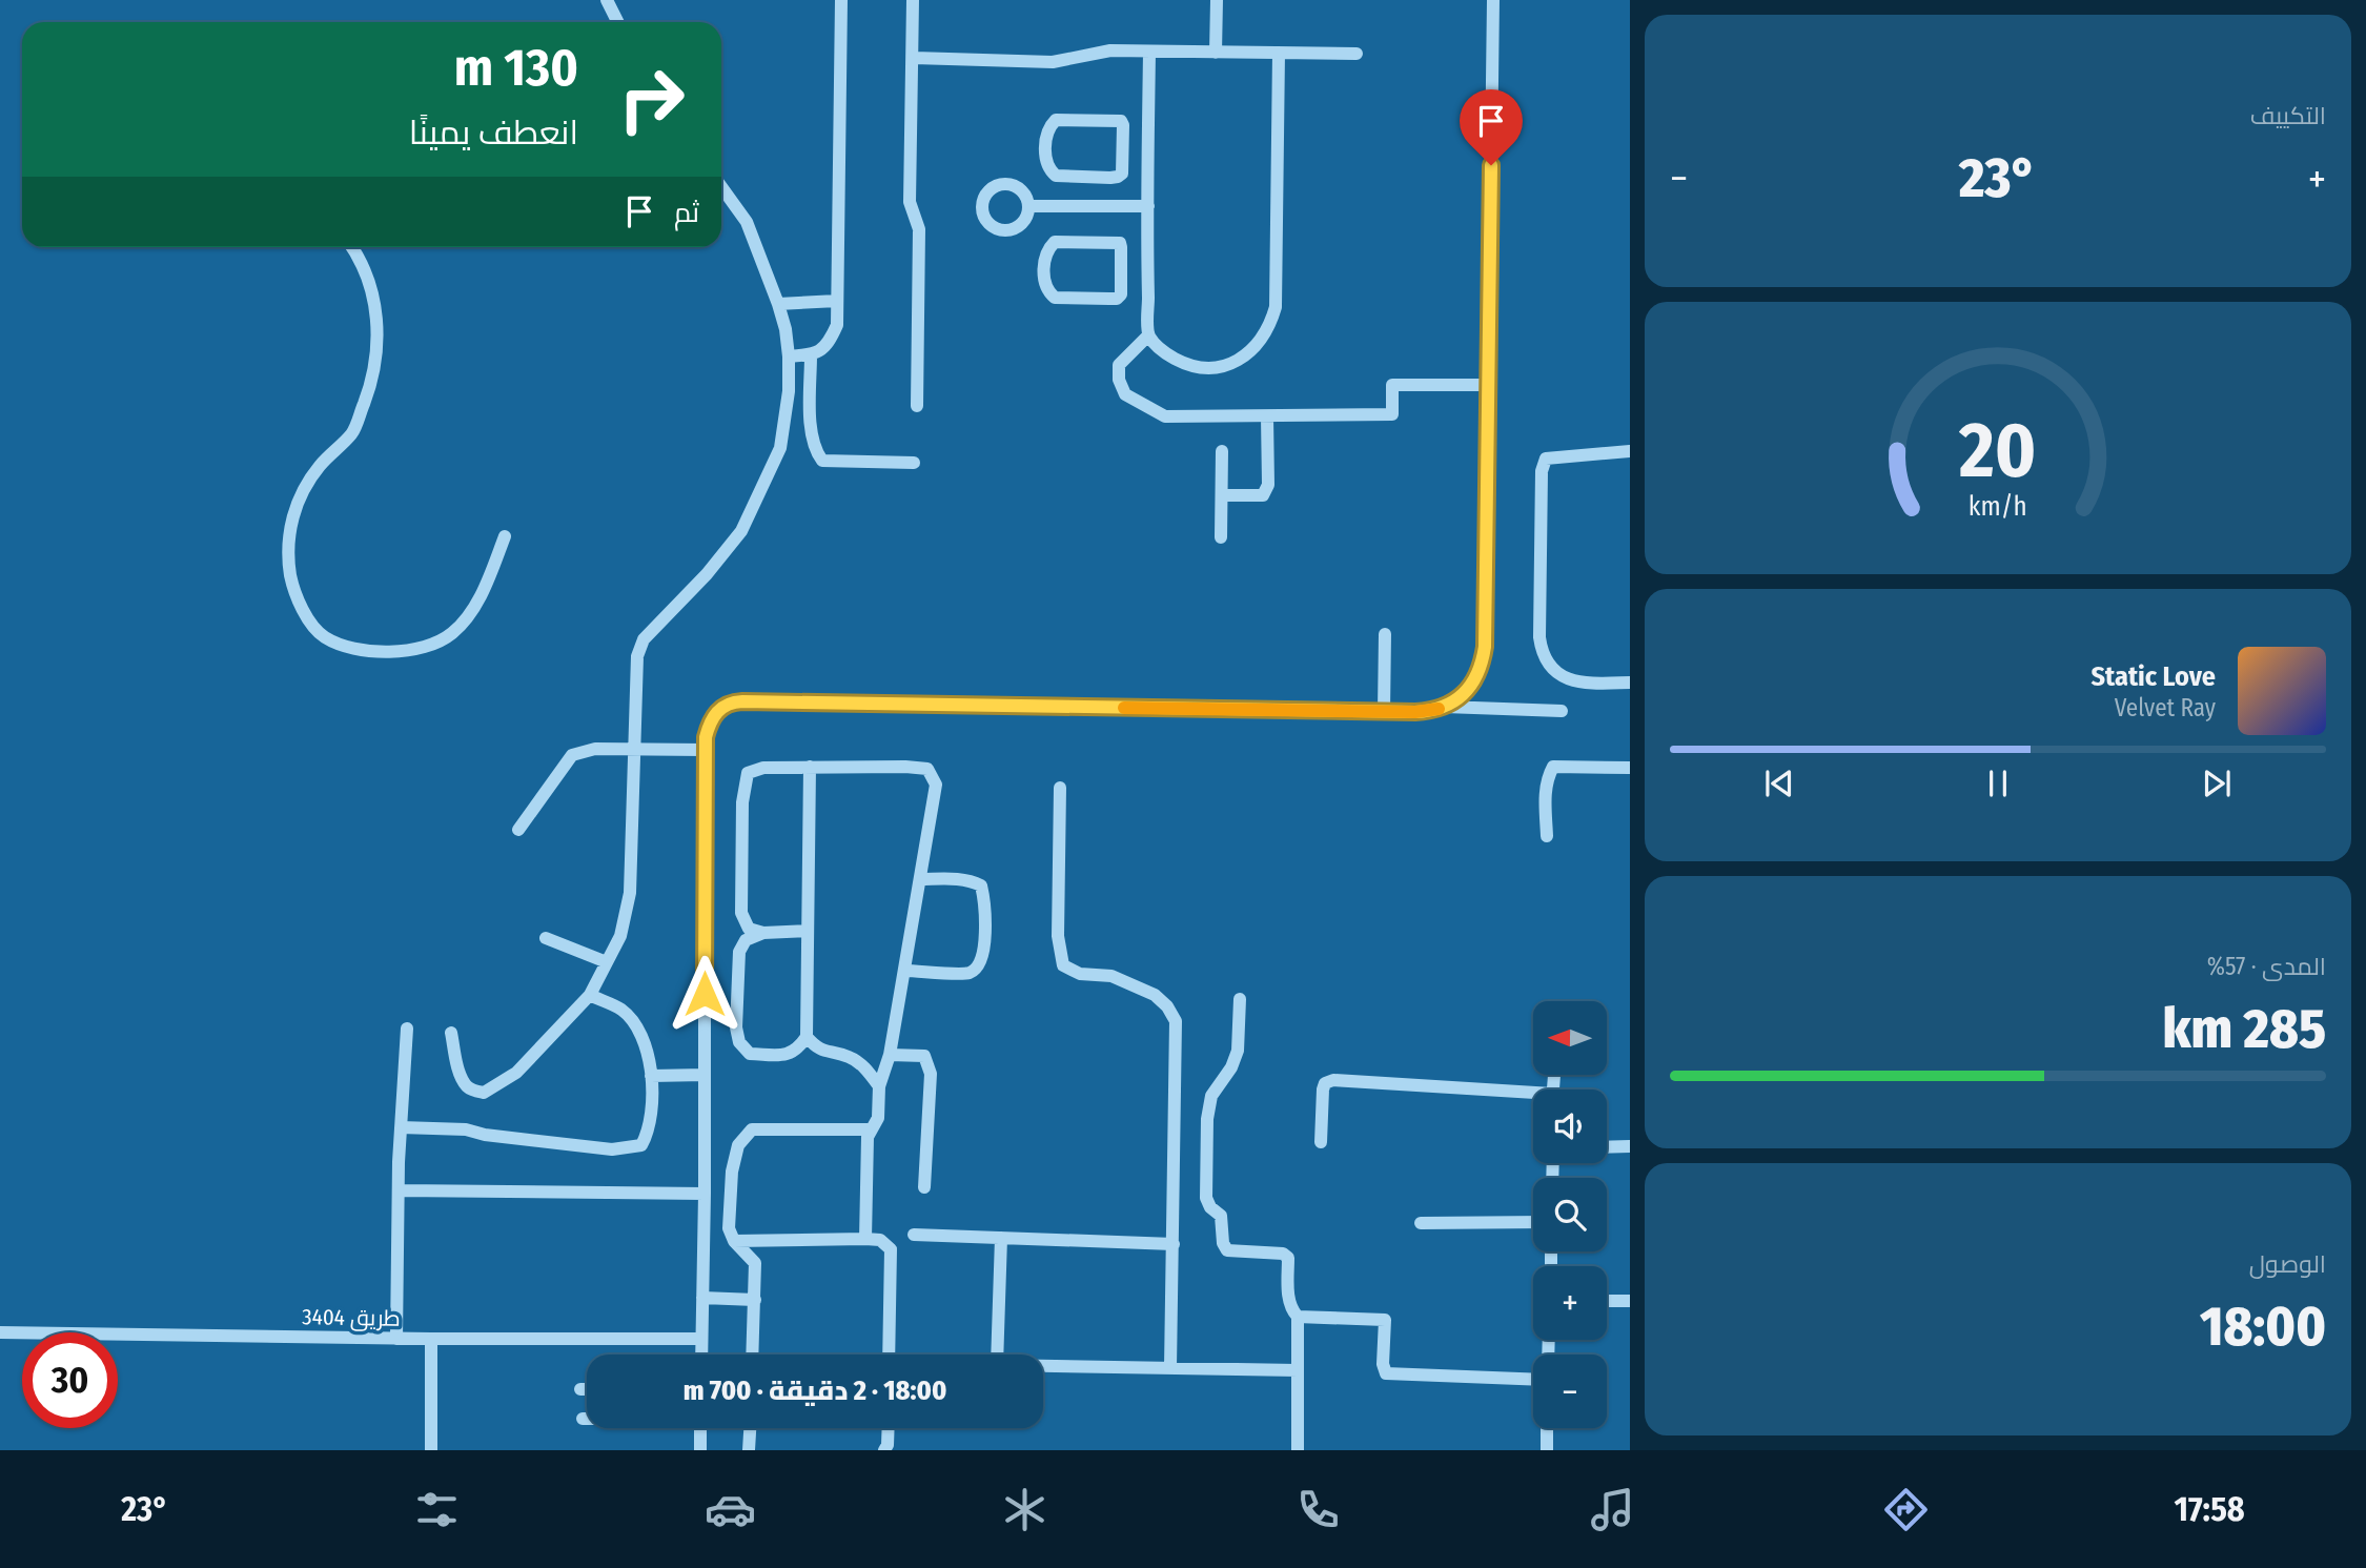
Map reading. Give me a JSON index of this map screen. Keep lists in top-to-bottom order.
{
  "streets": {
    "street": ["طريق 3404"]
  },
  "north": "left",
  "page": {
    "tile": [
      "التكييف",
      ["المدى · 57%", "285 km"],
      ["الوصول", "18:00"]
    ],
    "turn": ["130 m", "انعطف يمينًا"],
    "heat": ["−", "23°", "+"],
    "then": "ثم",
    "song": ["Static Love", "Velvet Ray"],
    "map_buttons": ["+", "−"],
    "limit": "30",
    "trip": "18:00 · 2 دقيقة · 700 m",
    "tabs": ["17:58", "23°"],
    "gauge": ["20", "km/h"]
  }
}
